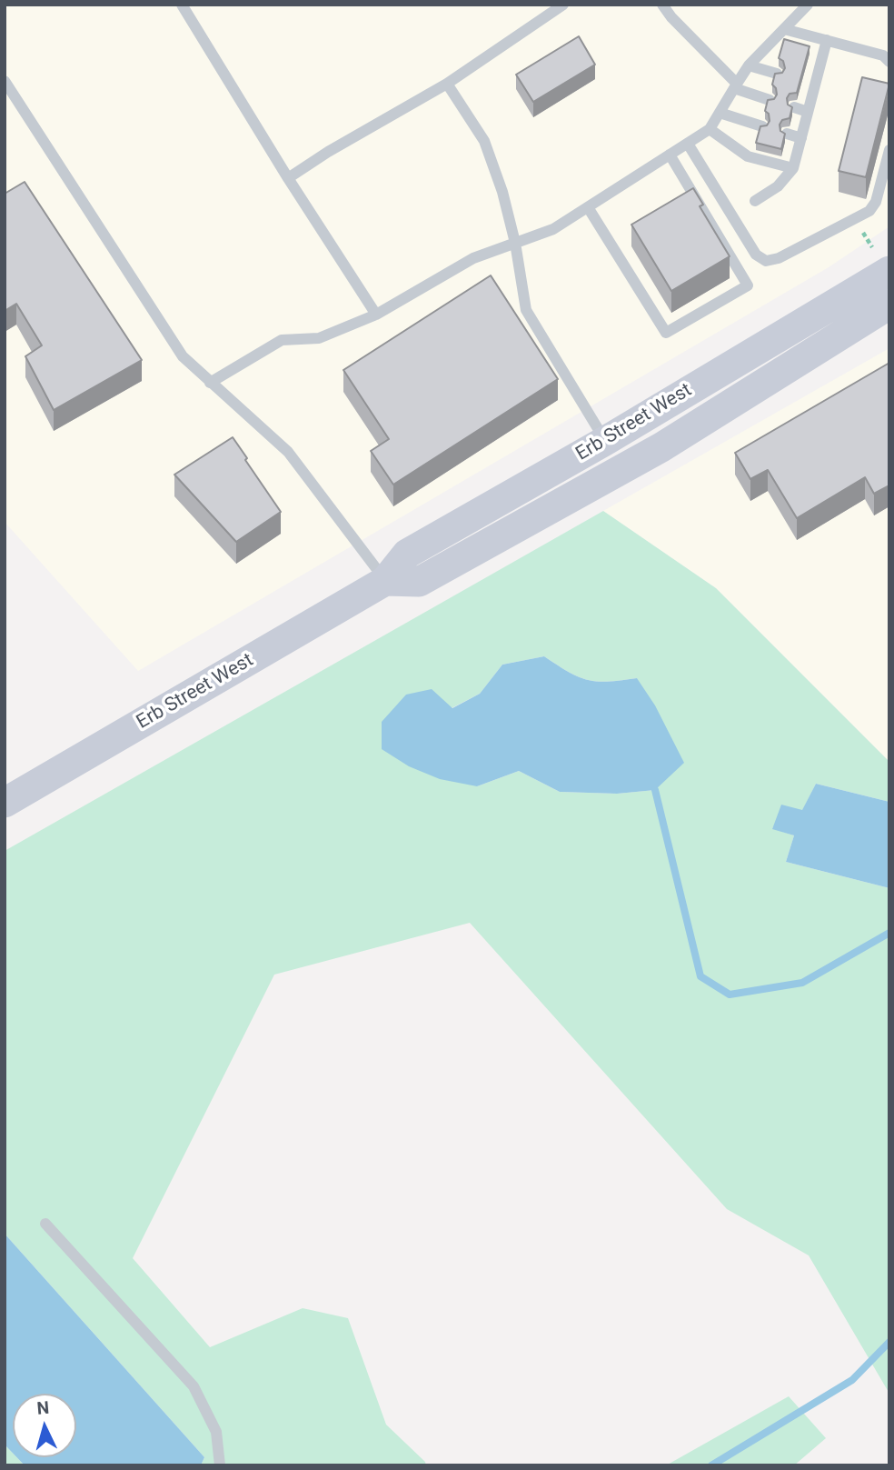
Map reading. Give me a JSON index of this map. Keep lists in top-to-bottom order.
{
  "streets": {
    "main road": ["Erb Street West"]
  },
  "north": "top"
}
